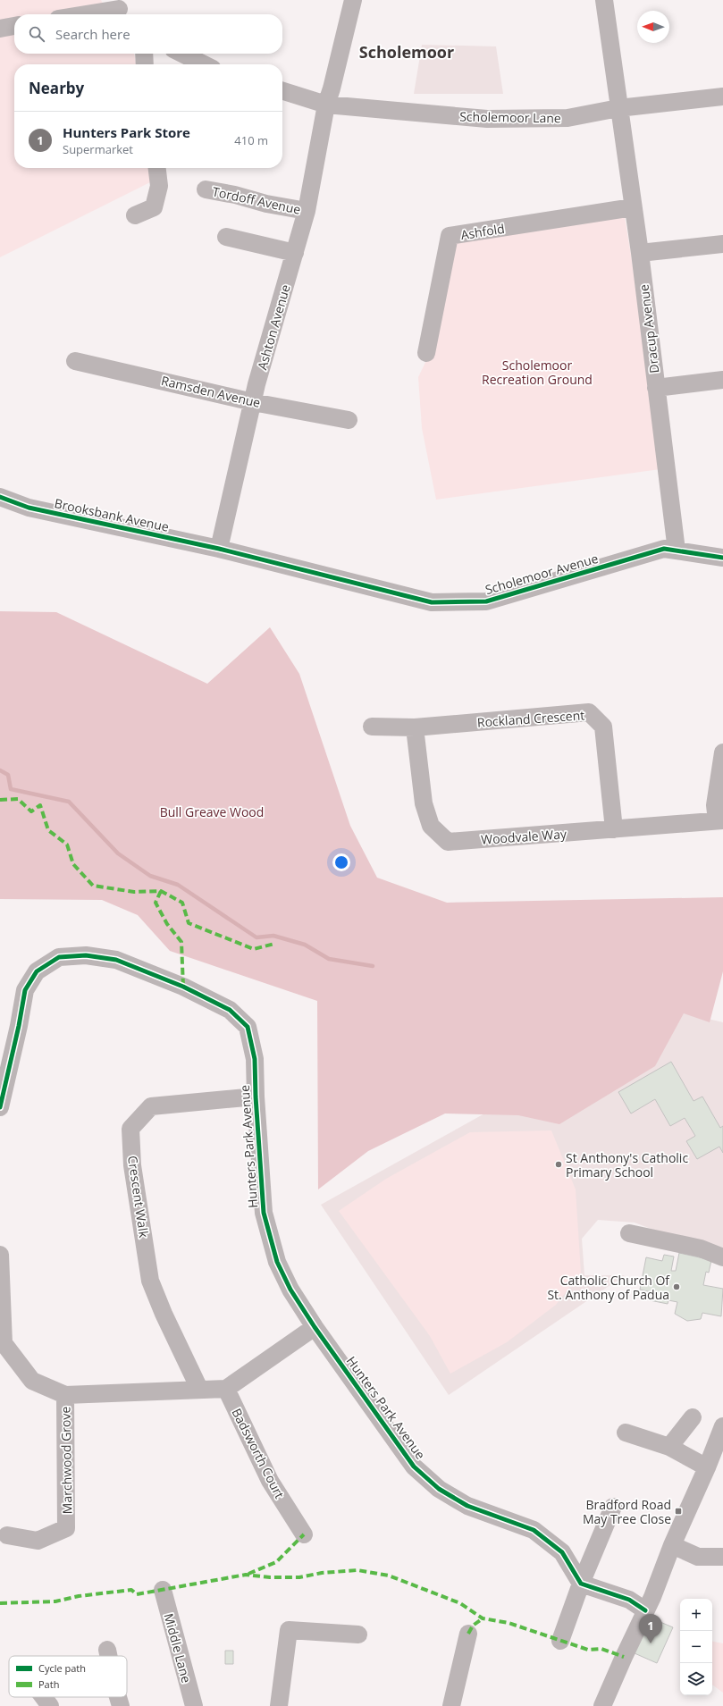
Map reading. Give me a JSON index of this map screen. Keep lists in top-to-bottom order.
{
  "streets": {
    "street": [
      "Scholemoor Lane",
      "Tordoff Avenue",
      "Ashfold",
      "Ashton Avenue",
      "Dracup Avenue",
      "Ramsden Avenue",
      "Brooksbank Avenue",
      "Scholemoor Avenue",
      "Rockland Crescent",
      "Woodvale Way",
      "Hunters Park Avenue",
      "Crescent Walk",
      "Badsworth Court",
      "Marchwood Grove",
      "Middle Lane"
    ]
  },
  "crossings": [
    ["Scholemoor Lane", "Ashton Avenue"],
    ["Scholemoor Lane", "Dracup Avenue"],
    ["Tordoff Avenue", "Ashton Avenue"],
    ["Ashfold", "Dracup Avenue"],
    ["Ashton Avenue", "Ramsden Avenue"],
    ["Ashton Avenue", "Brooksbank Avenue"],
    ["Ashton Avenue", "Scholemoor Avenue"],
    ["Dracup Avenue", "Scholemoor Avenue"],
    ["Brooksbank Avenue", "Scholemoor Avenue"],
    ["Rockland Crescent", "Woodvale Way"],
    ["Hunters Park Avenue", "Crescent Walk"]
  ],
  "districts": ["Scholemoor"],
  "parks": ["Scholemoor Recreation Ground", "Bull Greave Wood"],
  "places": {
    "other": ["St Anthony's Catholic Primary School", "Catholic Church Of St. Anthony of Padua"],
    "transit": ["Bradford Road May Tree Close"]
  },
  "legend": ["Cycle path", "Path"],
  "north": "left",
  "page": {
    "search": "Search here",
    "heading": "Nearby",
    "list": [
      {
        "mark": "1",
        "name": "Hunters Park Store",
        "note": "Supermarket",
        "value": "410 m"
      }
    ],
    "map_buttons": ["+", "−"],
    "pins": "1"
  }
}
